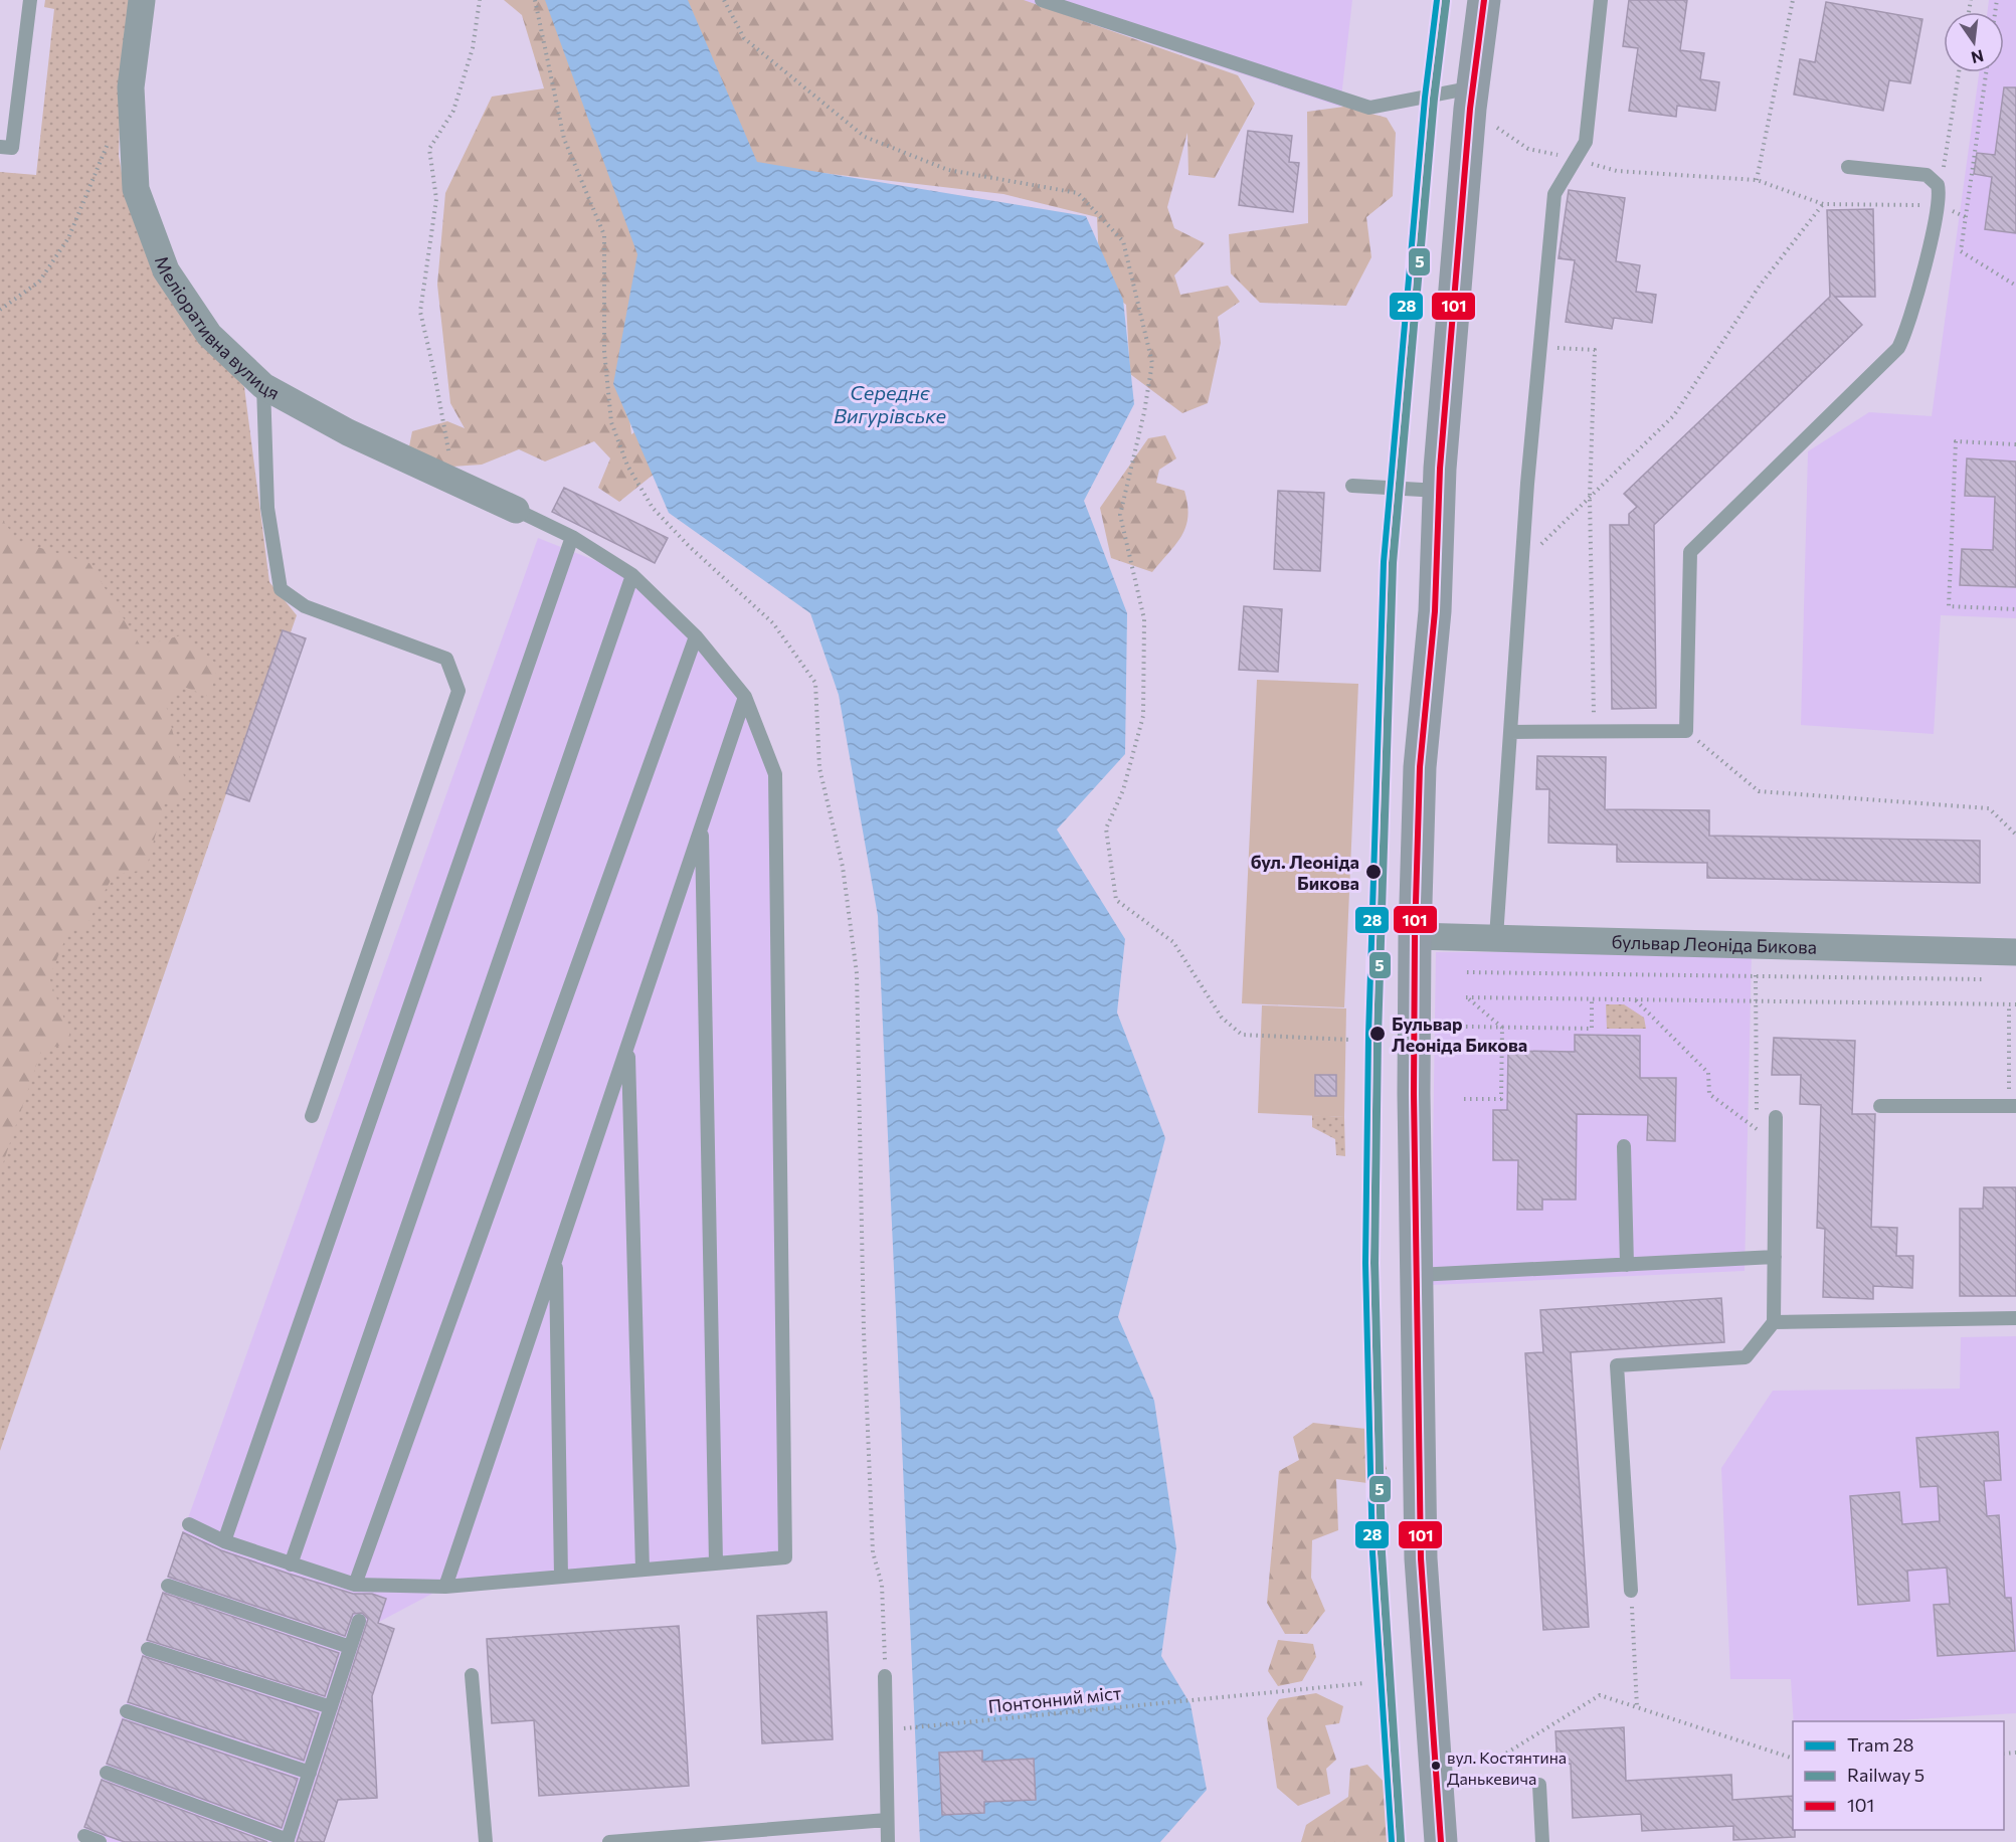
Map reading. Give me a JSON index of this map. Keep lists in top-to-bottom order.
{
  "streets": {
    "street": ["Меліоративна вулиця", "бульвар Леоніда Бикова"],
    "path": ["Понтонний міст"]
  },
  "water": ["Середнє Вигурівське"],
  "places": ["бул. Леоніда Бикова", "Бульвар Леоніда Бикова", "вул. Костянтина Данькевича"],
  "lines": ["tram line 28", "transit line 101", "rail line 5"],
  "legend": ["Tram 28", "Railway 5", "101"],
  "north": "bottom"
}
